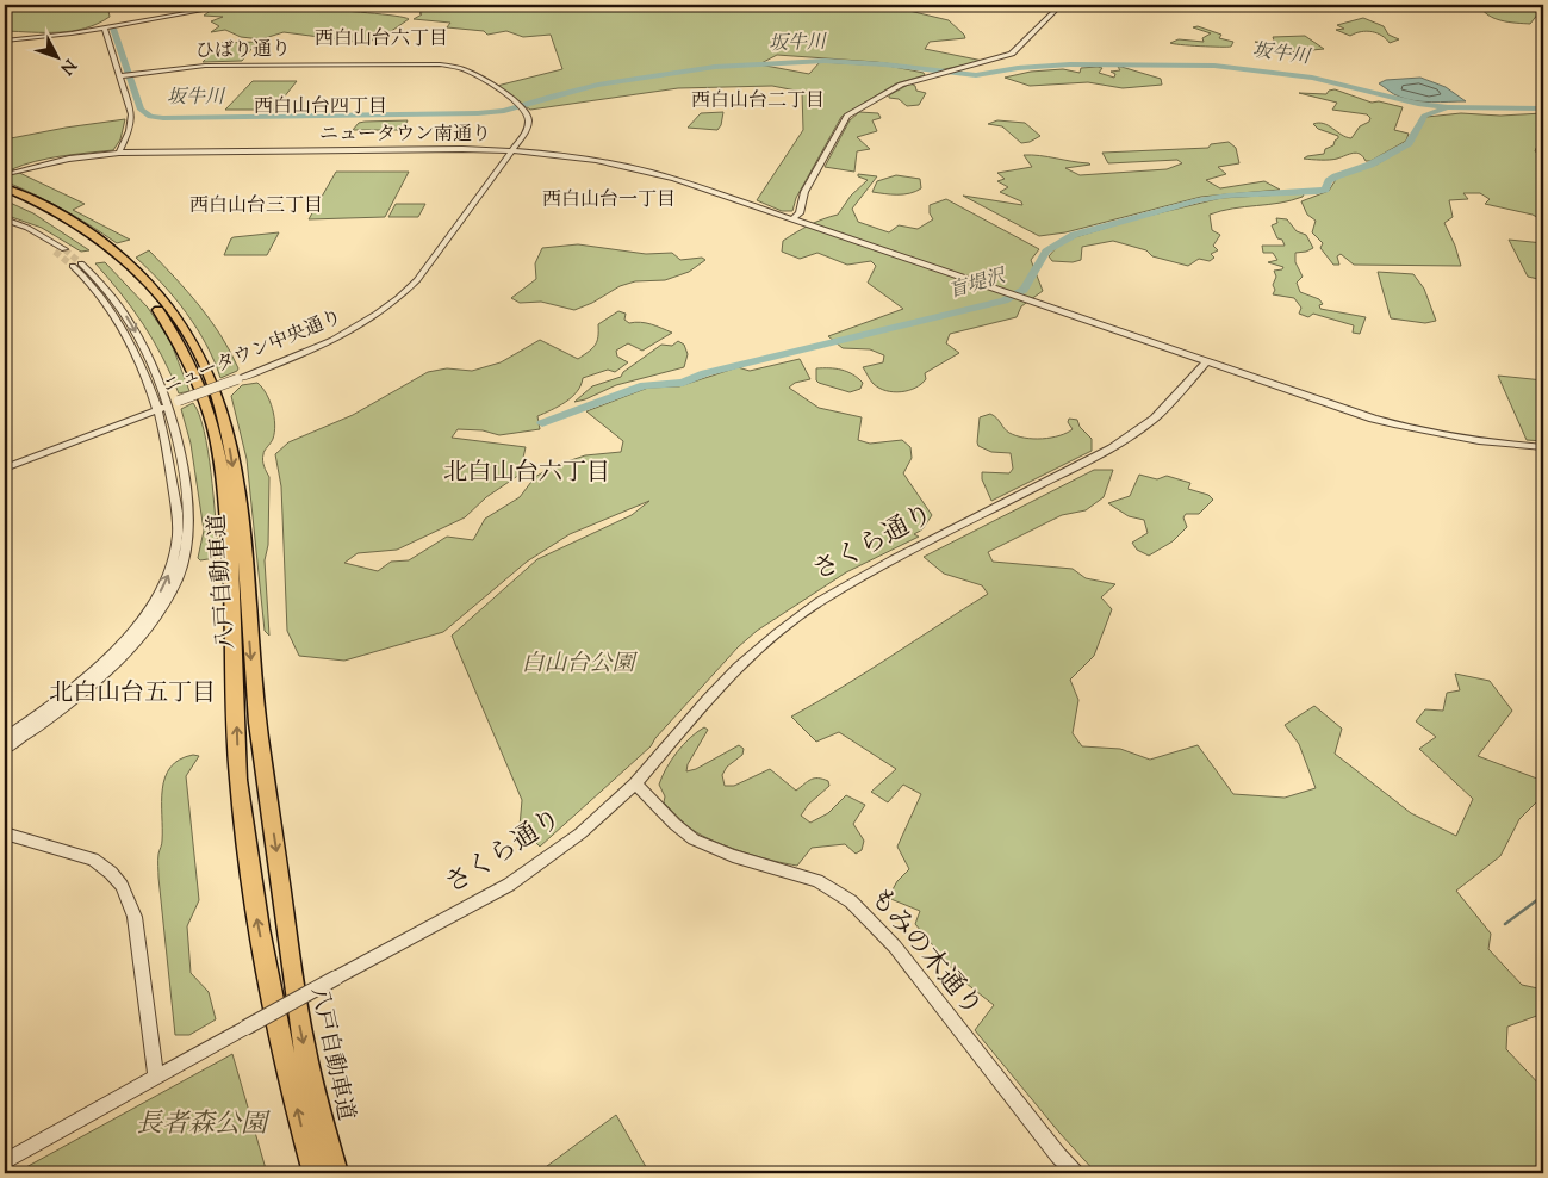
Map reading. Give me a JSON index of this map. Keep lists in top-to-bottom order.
{
  "streets": {
    "highway": ["八戸自動車道"],
    "street": [
      "ひばり通り",
      "ニュータウン南通り",
      "ニュータウン中央通り",
      "さくら通り",
      "もみの木通り"
    ]
  },
  "crossings": [
    ["ひばり通り", "ニュータウン南通り"],
    ["ひばり通り", "ニュータウン中央通り"],
    ["ニュータウン南通り", "ニュータウン中央通り"],
    ["ニュータウン南通り", "八戸自動車道"],
    ["さくら通り", "もみの木通り"]
  ],
  "districts": [
    "西白山台六丁目",
    "西白山台二丁目",
    "西白山台四丁目",
    "西白山台一丁目",
    "西白山台三丁目",
    "北白山台六丁目",
    "北白山台五丁目"
  ],
  "water": ["坂牛川", "盲堤沢"],
  "parks": ["白山台公園", "長者森公園"],
  "north": "bottom right"
}
